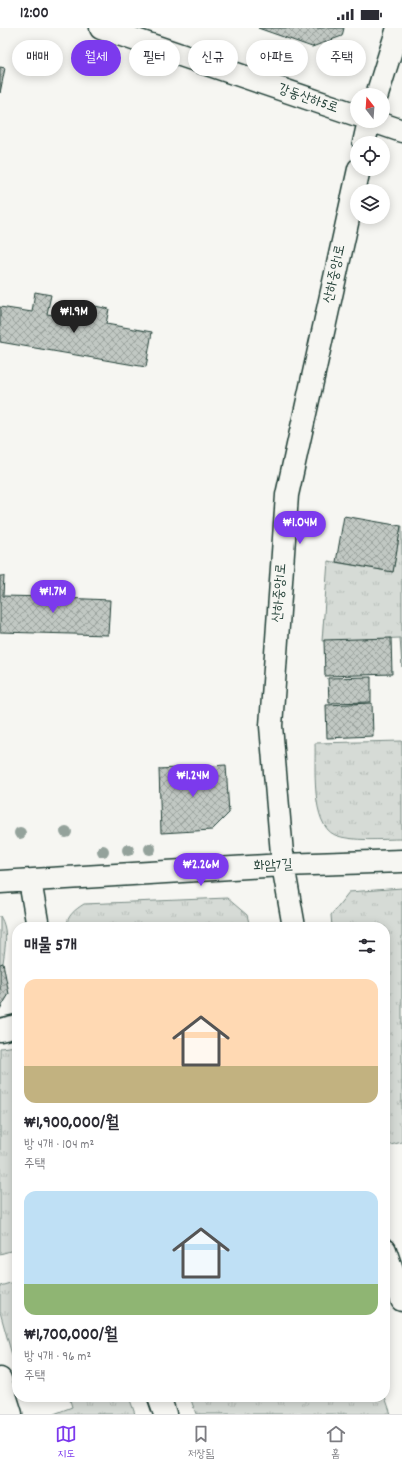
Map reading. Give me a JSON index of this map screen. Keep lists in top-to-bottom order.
{
  "streets": {
    "street": ["강동산하5로", "산하중앙1로", "화암7길"]
  },
  "crossings": [
    ["산하중앙1로", "화암7길"]
  ],
  "north": "top",
  "page": {
    "status": "12:00",
    "chip": [
      "매매",
      "월세",
      "필터",
      "신규",
      "아파트",
      "주택"
    ],
    "price": [
      "₩1.9M",
      "₩1.04M",
      "₩1.7M",
      "₩1.24M",
      "₩2.26M"
    ],
    "heading": "매물 5개",
    "list": [
      {
        "name": "₩1,900,000/월",
        "note": "방 4개 · 104 m² · 주택"
      },
      {
        "name": "₩1,700,000/월",
        "note": "방 4개 · 96 m² · 주택"
      }
    ],
    "tabs": ["지도", "저장됨", "홈"]
  }
}
